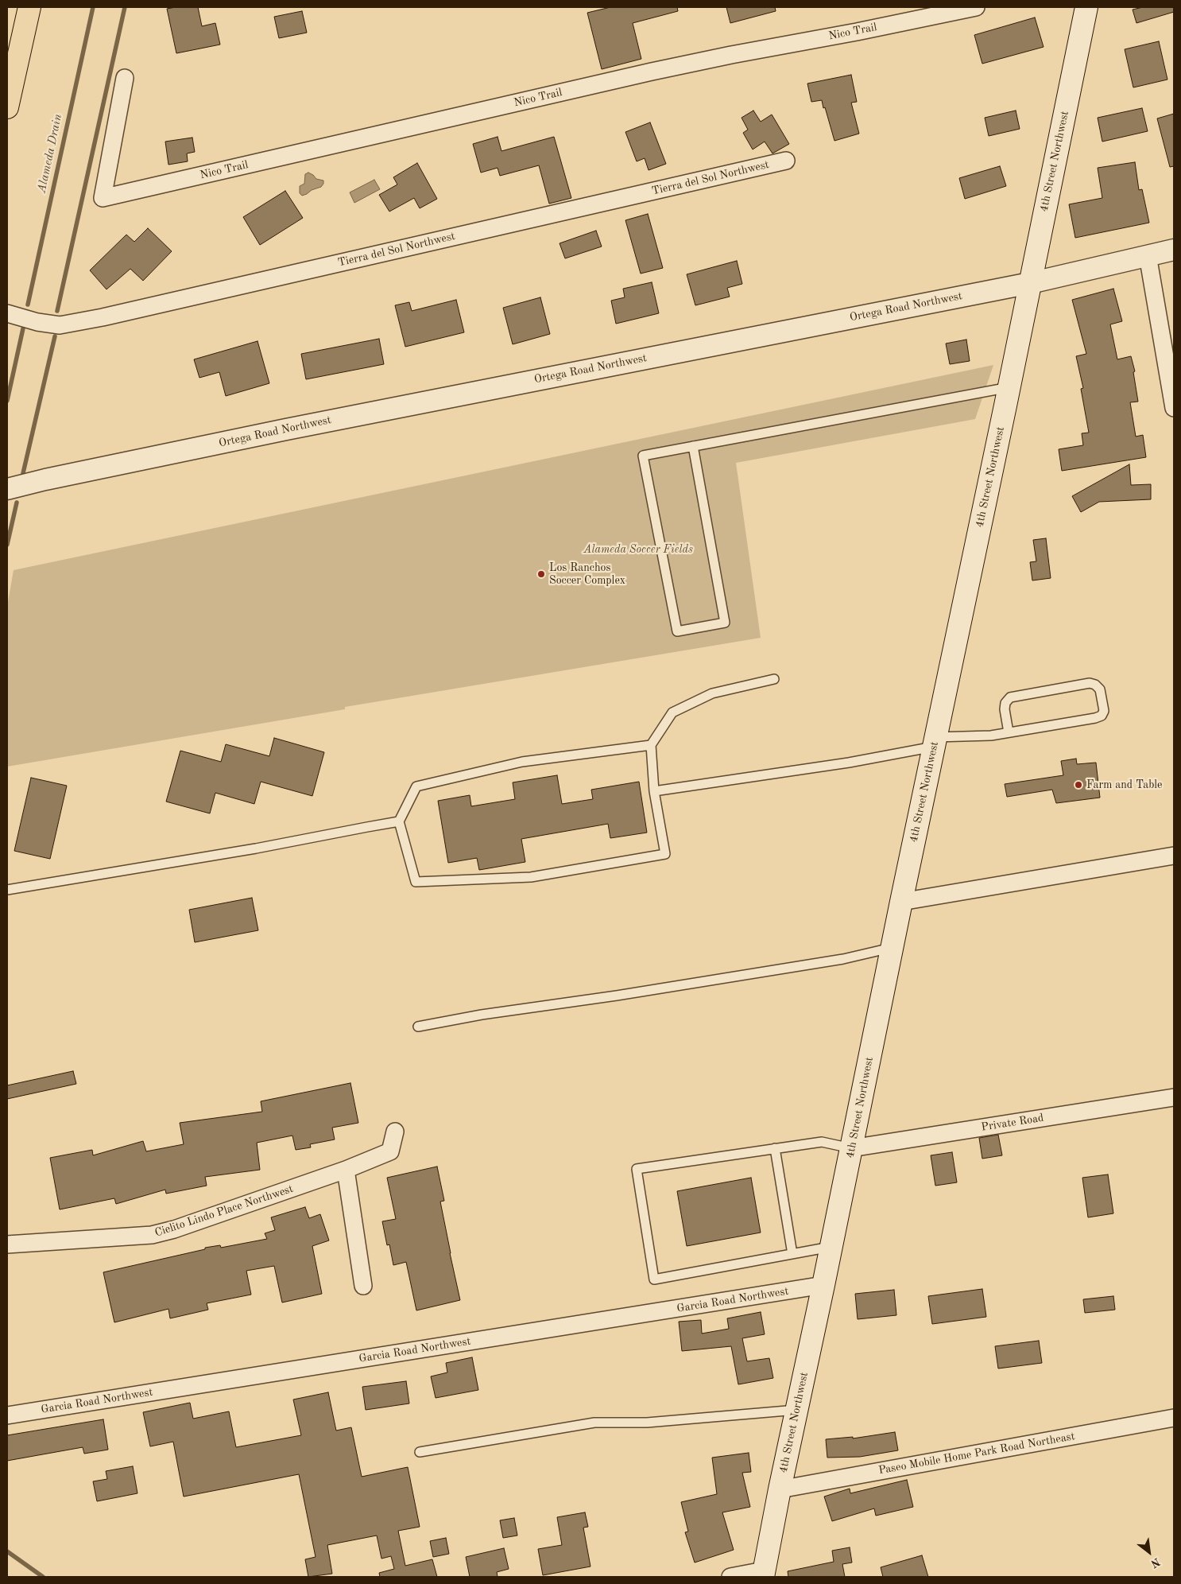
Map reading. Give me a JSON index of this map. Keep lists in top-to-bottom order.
{
  "streets": {
    "main road": ["4th Street Northwest"],
    "street": [
      "Nico Trail",
      "Tierra del Sol Northwest",
      "Ortega Road Northwest",
      "Private Road",
      "Cielito Lindo Place Northwest",
      "Garcia Road Northwest",
      "Paseo Mobile Home Park Road Northeast"
    ]
  },
  "crossings": [
    ["4th Street Northwest", "Ortega Road Northwest"],
    ["4th Street Northwest", "Private Road"],
    ["4th Street Northwest", "Garcia Road Northwest"],
    ["4th Street Northwest", "Paseo Mobile Home Park Road Northeast"]
  ],
  "water": ["Alameda Drain"],
  "parks": ["Alameda Soccer Fields"],
  "places": ["Los Ranchos Soccer Complex", "Farm and Table"],
  "north": "bottom right"
}
